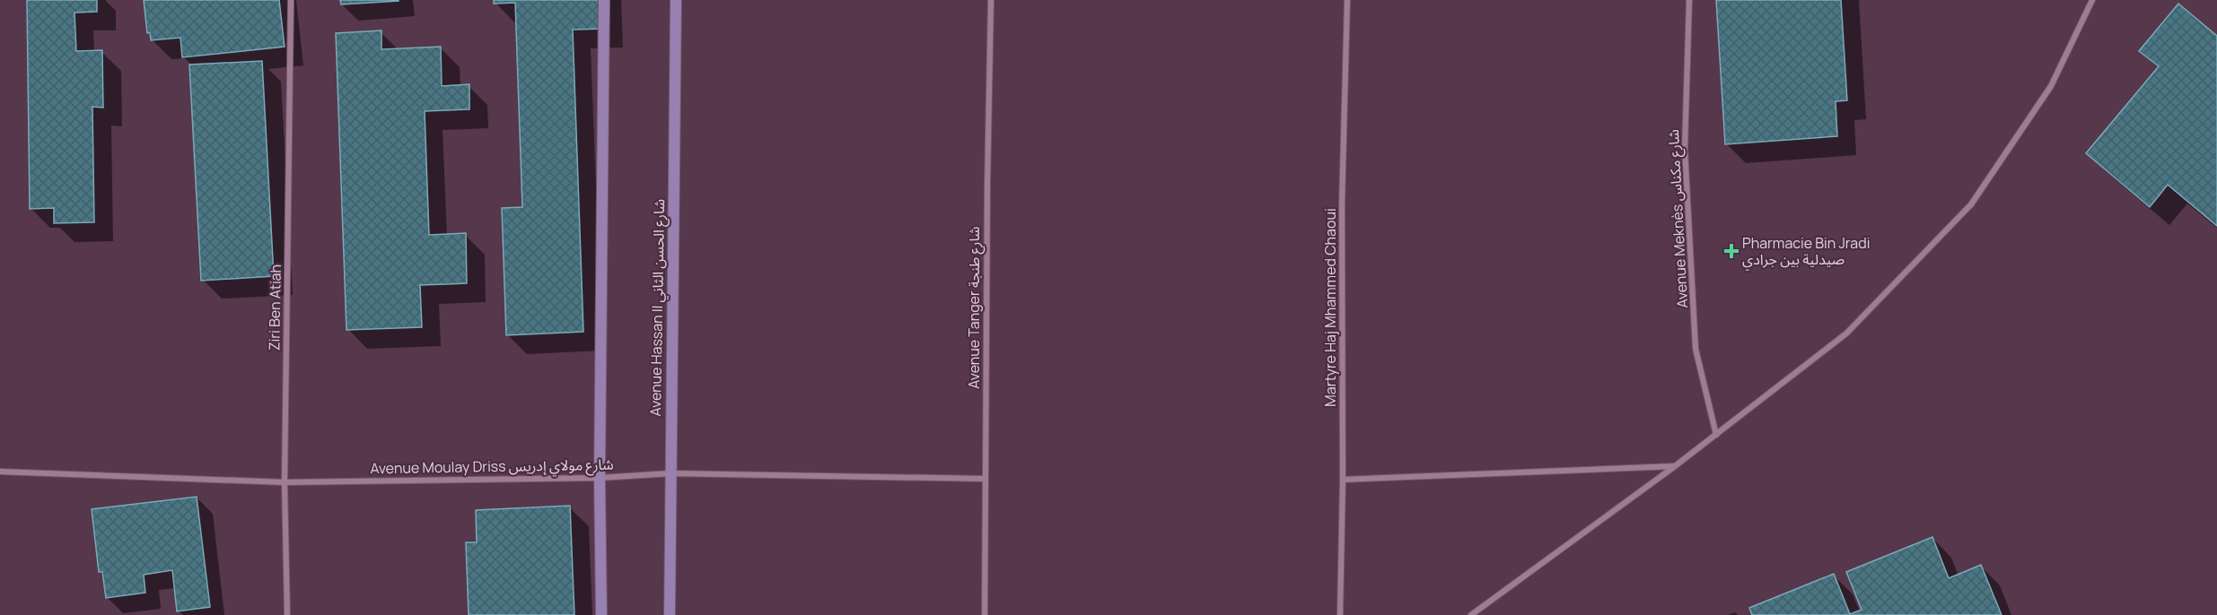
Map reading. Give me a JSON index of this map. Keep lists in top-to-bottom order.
{
  "streets": {
    "street": [
      "Avenue Meknès شارع مكناس",
      "Ziri Ben Atiah",
      "Avenue Hassan II شارع الحسن الثاني",
      "Avenue Tanger شارع طنجة",
      "Martyre Haj Mhammed Chaoui",
      "Avenue Moulay Driss شارع مولاي إدريس"
    ]
  },
  "crossings": [
    ["Ziri Ben Atiah", "Avenue Moulay Driss شارع مولاي إدريس"],
    ["Avenue Hassan II شارع الحسن الثاني", "Avenue Moulay Driss شارع مولاي إدريس"],
    ["Avenue Tanger شارع طنجة", "Avenue Moulay Driss شارع مولاي إدريس"]
  ],
  "places": {
    "health": ["Pharmacie Bin Jradi صيدلية بين جرادي"]
  }
}
